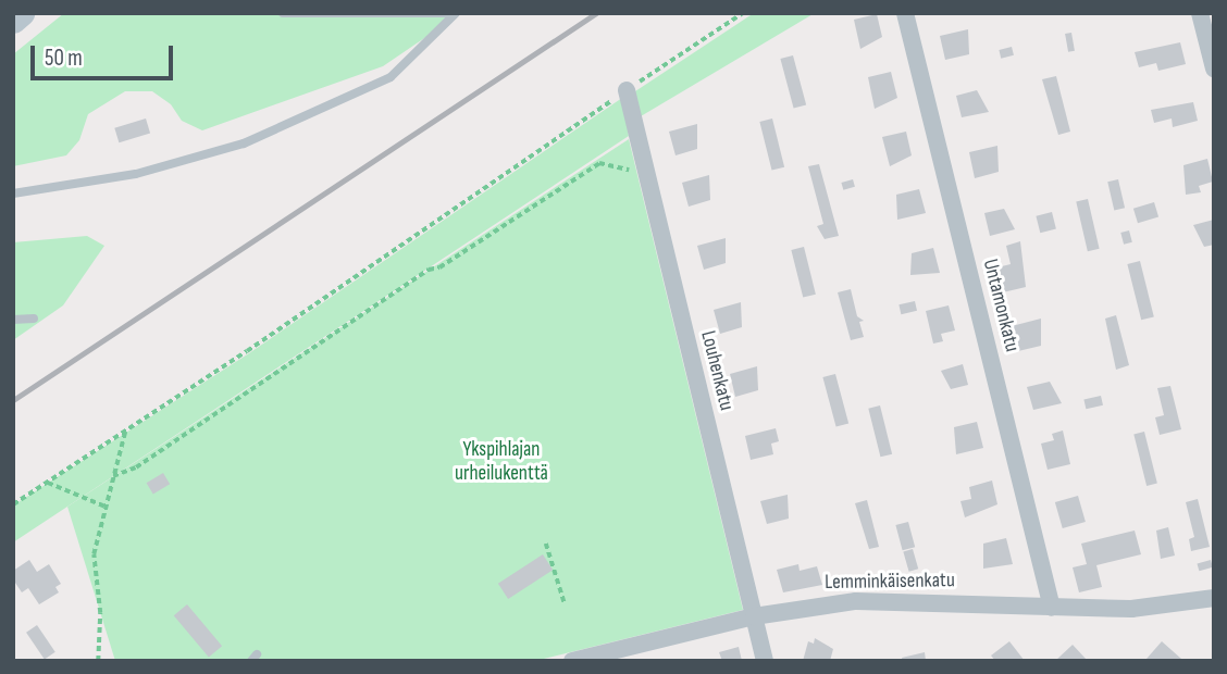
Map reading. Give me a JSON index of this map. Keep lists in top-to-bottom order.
{
  "streets": {
    "street": ["Untamonkatu", "Louhenkatu", "Lemminkäisenkatu"]
  },
  "crossings": [
    ["Untamonkatu", "Lemminkäisenkatu"],
    ["Louhenkatu", "Lemminkäisenkatu"]
  ],
  "parks": ["Ykspihlajan urheilukenttä"],
  "scale_bar": "50 m"
}
